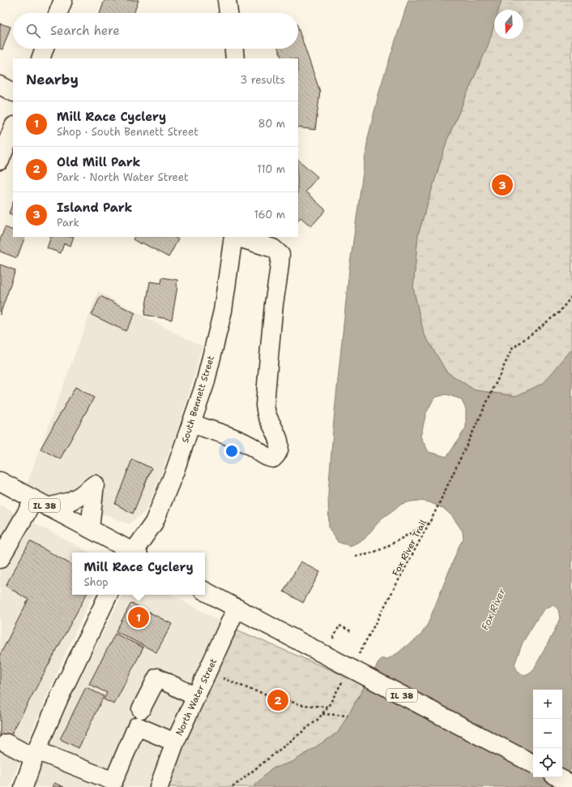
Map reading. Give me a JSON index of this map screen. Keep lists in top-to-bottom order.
{
  "streets": {
    "main road": ["South Bennett Street", "IL 38", "North Water Street"],
    "path": ["Fox River Trail"]
  },
  "crossings": [
    ["IL 38", "North Water Street"]
  ],
  "water": ["Fox River"],
  "north": "bottom",
  "page": {
    "search": "Search here",
    "heading": ["Nearby", "3 results"],
    "list": [
      {
        "mark": "1",
        "name": "Mill Race Cyclery",
        "note": "Shop · South Bennett Street",
        "value": "80 m"
      },
      {
        "mark": "2",
        "name": "Old Mill Park",
        "note": "Park · North Water Street",
        "value": "110 m"
      },
      {
        "mark": "3",
        "name": "Island Park",
        "note": "Park",
        "value": "160 m"
      }
    ],
    "pins": ["3", "1", "2"],
    "popup": ["Mill Race Cyclery", "Shop"],
    "map_buttons": ["+", "−"]
  }
}
